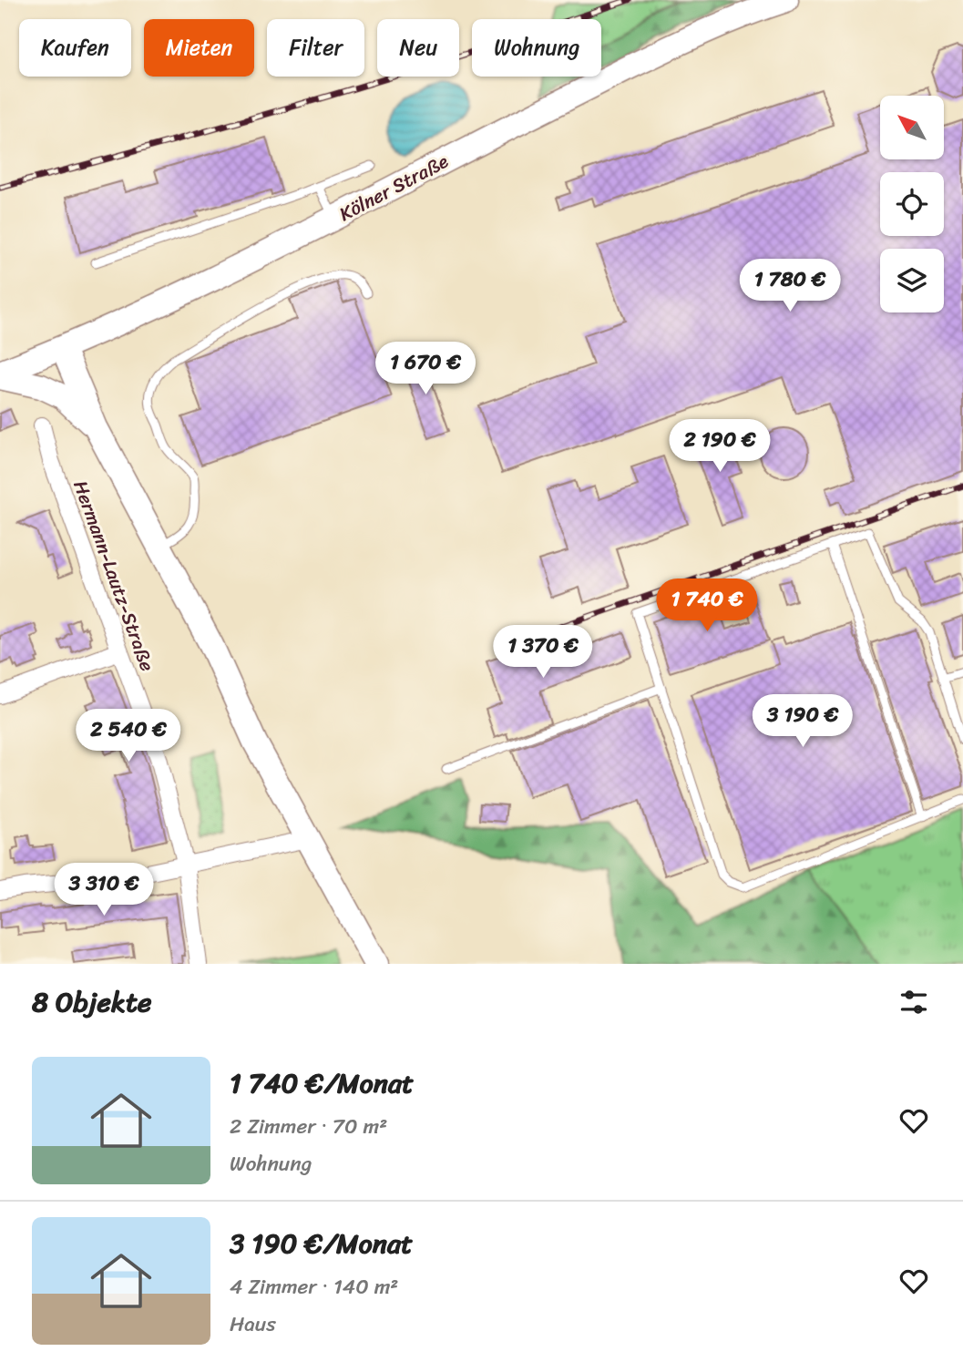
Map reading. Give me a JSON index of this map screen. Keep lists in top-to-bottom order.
{
  "streets": {
    "main road": ["Kölner Straße"],
    "street": ["Hermann-Lautz-Straße"]
  },
  "north": "top left",
  "page": {
    "chip": [
      "Kaufen",
      "Mieten",
      "Filter",
      "Neu",
      "Wohnung"
    ],
    "price": [
      "1 780 €",
      "1 670 €",
      "2 190 €",
      "1 740 €",
      "1 370 €",
      "3 190 €",
      "2 540 €",
      "3 310 €"
    ],
    "heading": "8 Objekte",
    "list": [
      {
        "name": "1 740 €/Monat",
        "note": "2 Zimmer · 70 m² · Wohnung"
      },
      {
        "name": "3 190 €/Monat",
        "note": "4 Zimmer · 140 m² · Haus"
      }
    ]
  }
}
